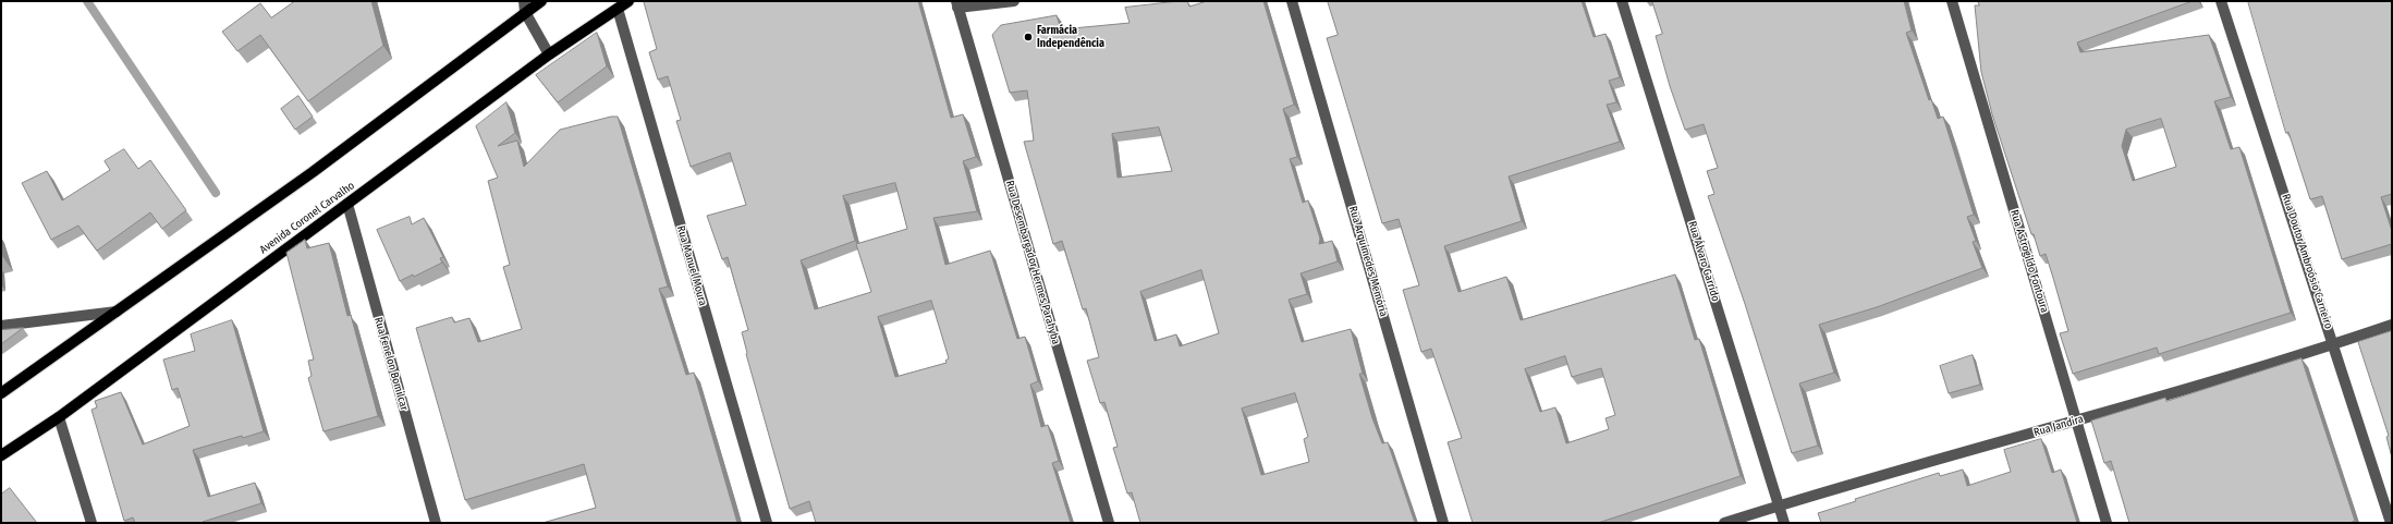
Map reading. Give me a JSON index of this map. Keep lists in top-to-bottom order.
{
  "streets": {
    "main road": ["Avenida Coronel Carvalho"],
    "street": [
      "Rua Arquimedes Memória",
      "Rua Álvaro Garrido",
      "Rua Astrogildo Fontoura",
      "Rua Doutor Ambroósio Carneiro",
      "Rua Desembargador Hermes Parahyba",
      "Rua Manuel Moura",
      "Rua Fenelon Bomilcar",
      "Rua Jandira"
    ]
  },
  "crossings": [
    ["Avenida Coronel Carvalho", "Rua Manuel Moura"],
    ["Avenida Coronel Carvalho", "Rua Fenelon Bomilcar"],
    ["Rua Álvaro Garrido", "Rua Jandira"],
    ["Rua Astrogildo Fontoura", "Rua Jandira"],
    ["Rua Doutor Ambroósio Carneiro", "Rua Jandira"]
  ],
  "places": ["Farmácia Independência"]
}
